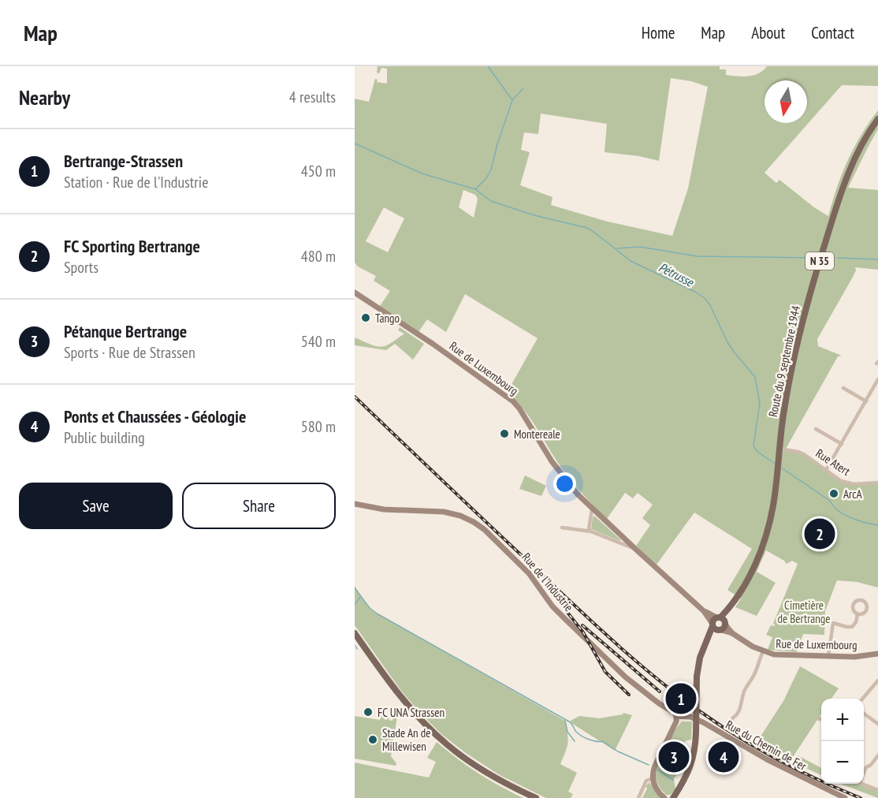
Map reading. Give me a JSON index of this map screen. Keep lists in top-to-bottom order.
{
  "streets": {
    "main road": ["N 35", "Route du 9 septembre 1944"],
    "street": [
      "Rue de Luxembourg",
      "Rue Atert",
      "Rue de l'Industrie",
      "Rue du Chemin de Fer"
    ]
  },
  "crossings": [
    ["Route du 9 septembre 1944", "Rue de Luxembourg"],
    ["Route du 9 septembre 1944", "Rue Atert"],
    ["Rue de l'Industrie", "Rue du Chemin de Fer"]
  ],
  "water": ["Pétrusse"],
  "parks": ["Cimetière de Bertrange"],
  "places": [
    "Tango",
    "Montereale",
    "ArcA",
    "FC UNA Strassen",
    "Stade An de Millewisen"
  ],
  "north": "bottom",
  "page": {
    "header": "Map",
    "nav": [
      "Home",
      "Map",
      "About",
      "Contact"
    ],
    "heading": ["Nearby", "4 results"],
    "list": [
      {
        "mark": "1",
        "name": "Bertrange-Strassen",
        "note": "Station · Rue de l'Industrie",
        "value": "450 m"
      },
      {
        "mark": "2",
        "name": "FC Sporting Bertrange",
        "note": "Sports",
        "value": "480 m"
      },
      {
        "mark": "3",
        "name": "Pétanque Bertrange",
        "note": "Sports · Rue de Strassen",
        "value": "540 m"
      },
      {
        "mark": "4",
        "name": "Ponts et Chaussées - Géologie",
        "note": "Public building",
        "value": "580 m"
      }
    ],
    "buttons": ["Save", "Share"],
    "pins": [
      "2",
      "1",
      "3",
      "4"
    ],
    "map_buttons": ["+", "−"]
  }
}
